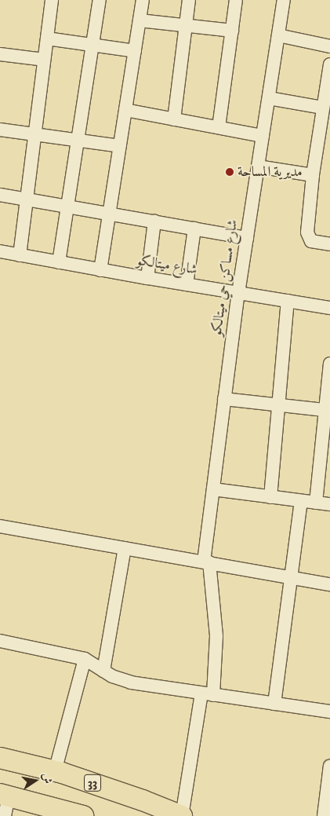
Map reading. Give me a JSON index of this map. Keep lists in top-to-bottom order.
{
  "streets": {
    "highway": ["33"],
    "street": ["شارع ميتالكو", "شارع مساكن حي ميتالكو"]
  },
  "crossings": [
    ["شارع ميتالكو", "شارع مساكن حي ميتالكو"],
    ["شارع مساكن حي ميتالكو", "33"]
  ],
  "places": ["مديرية المساحة"],
  "north": "right"
}
